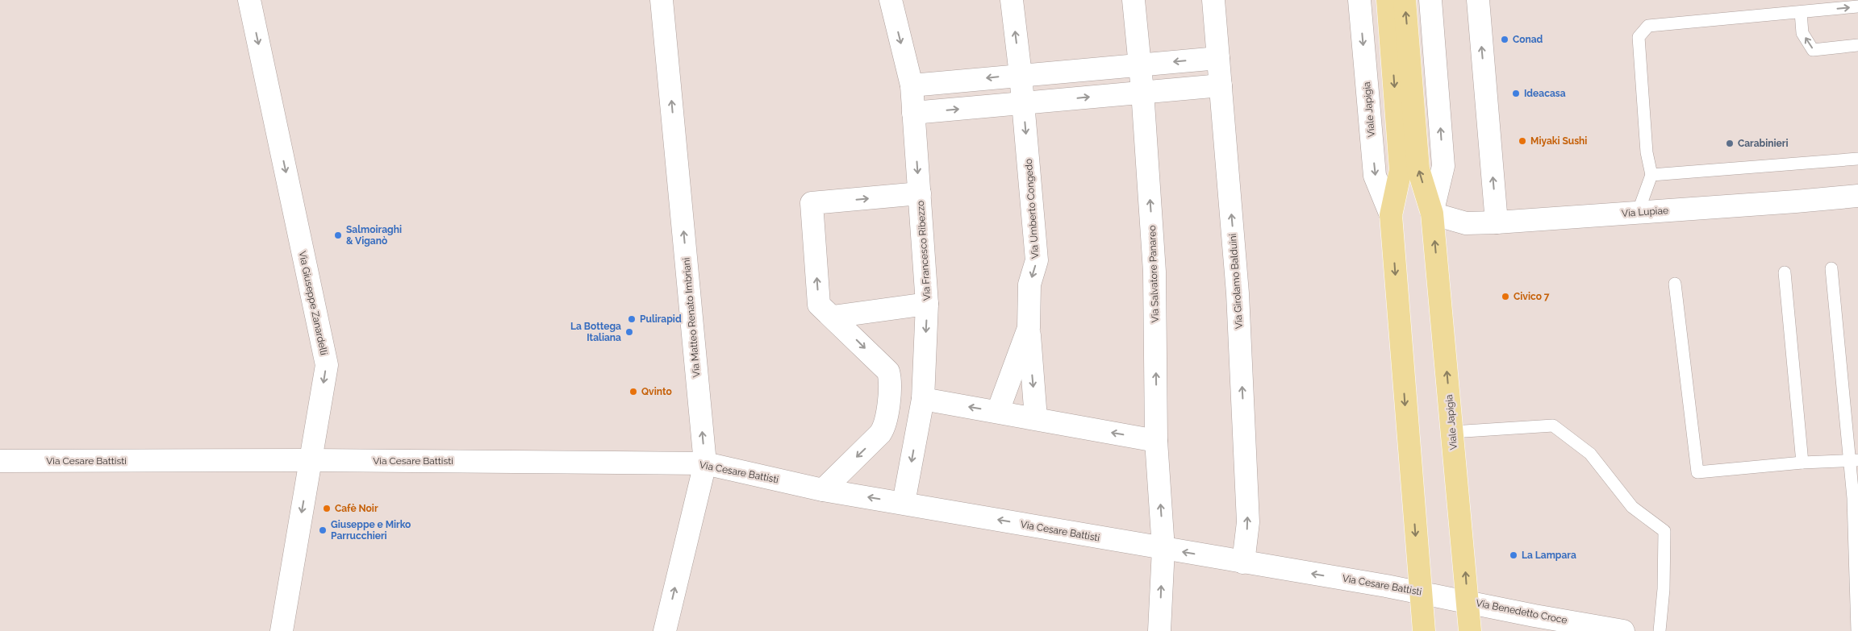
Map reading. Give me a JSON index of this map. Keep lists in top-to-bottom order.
{
  "streets": {
    "main road": ["Viale Japigia"],
    "street": [
      "Via Umberto Congedo",
      "Via Lupiae",
      "Via Francesco Ribezzo",
      "Via Salvatore Panareo",
      "Via Girolamo Balduini",
      "Via Giuseppe Zanardelli",
      "Via Matteo Renato Imbriani",
      "Via Cesare Battisti",
      "Via Benedetto Croce"
    ]
  },
  "crossings": [
    ["Viale Japigia", "Via Lupiae"],
    ["Viale Japigia", "Via Cesare Battisti"],
    ["Viale Japigia", "Via Benedetto Croce"],
    ["Via Francesco Ribezzo", "Via Cesare Battisti"],
    ["Via Salvatore Panareo", "Via Cesare Battisti"],
    ["Via Girolamo Balduini", "Via Cesare Battisti"],
    ["Via Giuseppe Zanardelli", "Via Cesare Battisti"],
    ["Via Matteo Renato Imbriani", "Via Cesare Battisti"],
    ["Via Cesare Battisti", "Via Benedetto Croce"]
  ],
  "one_way": [
    "Via Francesco Ribezzo",
    "Via Salvatore Panareo",
    "Via Girolamo Balduini",
    "Via Giuseppe Zanardelli",
    "Via Matteo Renato Imbriani"
  ],
  "places": [
    "Conad",
    "Ideacasa",
    "Miyaki Sushi",
    "Carabinieri",
    "Salmoiraghi & Viganò",
    "Civico 7",
    "Pulirapid",
    "La Bottega Italiana",
    "Qvinto",
    "Cafè Noir",
    "Giuseppe e Mirko Parrucchieri",
    "La Lampara"
  ]
}
